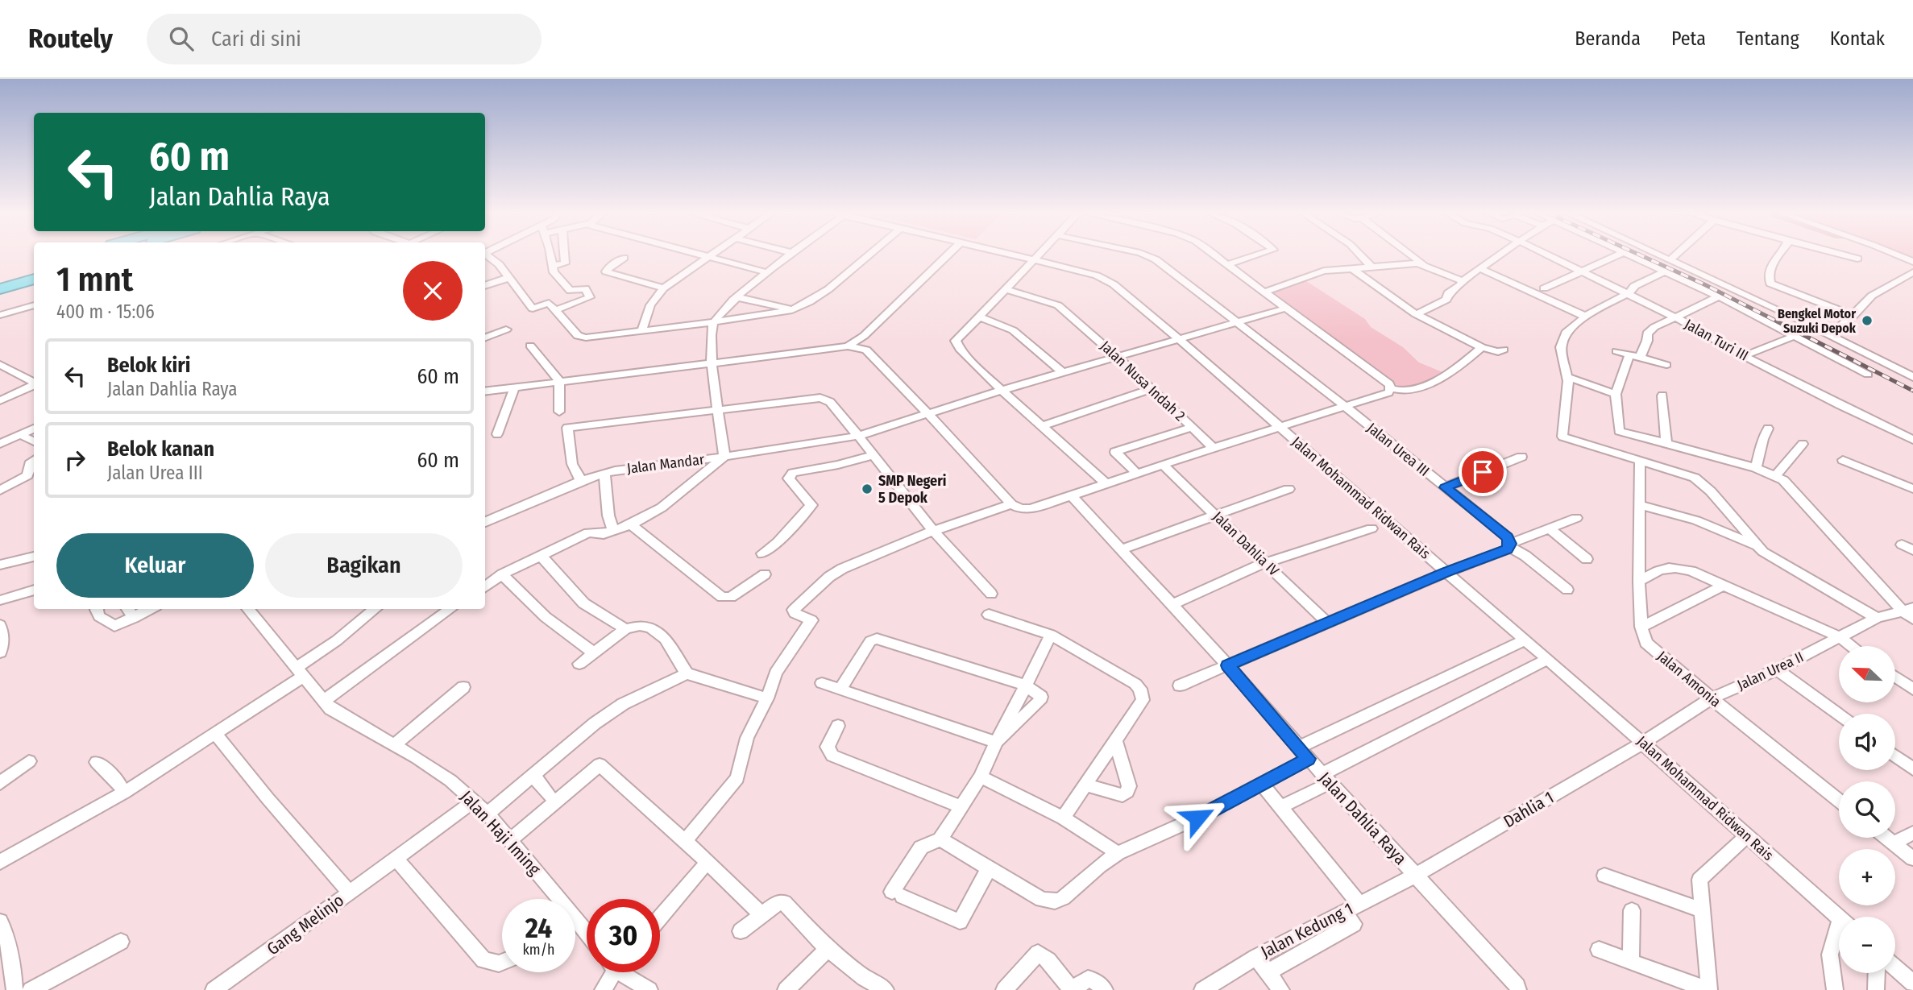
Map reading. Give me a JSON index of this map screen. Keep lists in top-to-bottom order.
{
  "streets": {
    "street": [
      "Jalan Turi III",
      "Jalan Nusa Indah 2",
      "Jalan Urea III",
      "Jalan Mandar",
      "Jalan Mohammad Ridwan Rais",
      "Jalan Dahlia IV",
      "Jalan Urea II",
      "Jalan Amonia",
      "Dahlia 1",
      "Jalan Dahlia Raya",
      "Jalan Haji Iming",
      "Gang Melinjo",
      "Jalan Kedung 1"
    ]
  },
  "crossings": [
    ["Jalan Nusa Indah 2", "Jalan Mandar"],
    ["Jalan Urea III", "Jalan Mandar"],
    ["Jalan Mandar", "Jalan Mohammad Ridwan Rais"],
    ["Jalan Mohammad Ridwan Rais", "Jalan Urea II"],
    ["Jalan Mohammad Ridwan Rais", "Dahlia 1"],
    ["Jalan Urea II", "Jalan Amonia"],
    ["Jalan Urea II", "Dahlia 1"],
    ["Dahlia 1", "Jalan Dahlia Raya"],
    ["Dahlia 1", "Jalan Kedung 1"],
    ["Jalan Dahlia Raya", "Jalan Kedung 1"],
    ["Jalan Haji Iming", "Gang Melinjo"]
  ],
  "places": ["Bengkel Motor Suzuki Depok", "SMP Negeri 5 Depok"],
  "north": "top left",
  "page": {
    "header": "Routely",
    "search": "Cari di sini",
    "nav": [
      "Beranda",
      "Peta",
      "Tentang",
      "Kontak"
    ],
    "turn": ["60 m", "Jalan Dahlia Raya"],
    "heading": ["1 mnt", "400 m · 15:06"],
    "list": [
      {
        "name": "Belok kiri",
        "note": "Jalan Dahlia Raya",
        "value": "60 m"
      },
      {
        "name": "Belok kanan",
        "note": "Jalan Urea III",
        "value": "60 m"
      }
    ],
    "buttons": ["Keluar", "Bagikan"],
    "map_buttons": ["+", "−"],
    "speed": "24 km/h",
    "limit": "30"
  }
}
